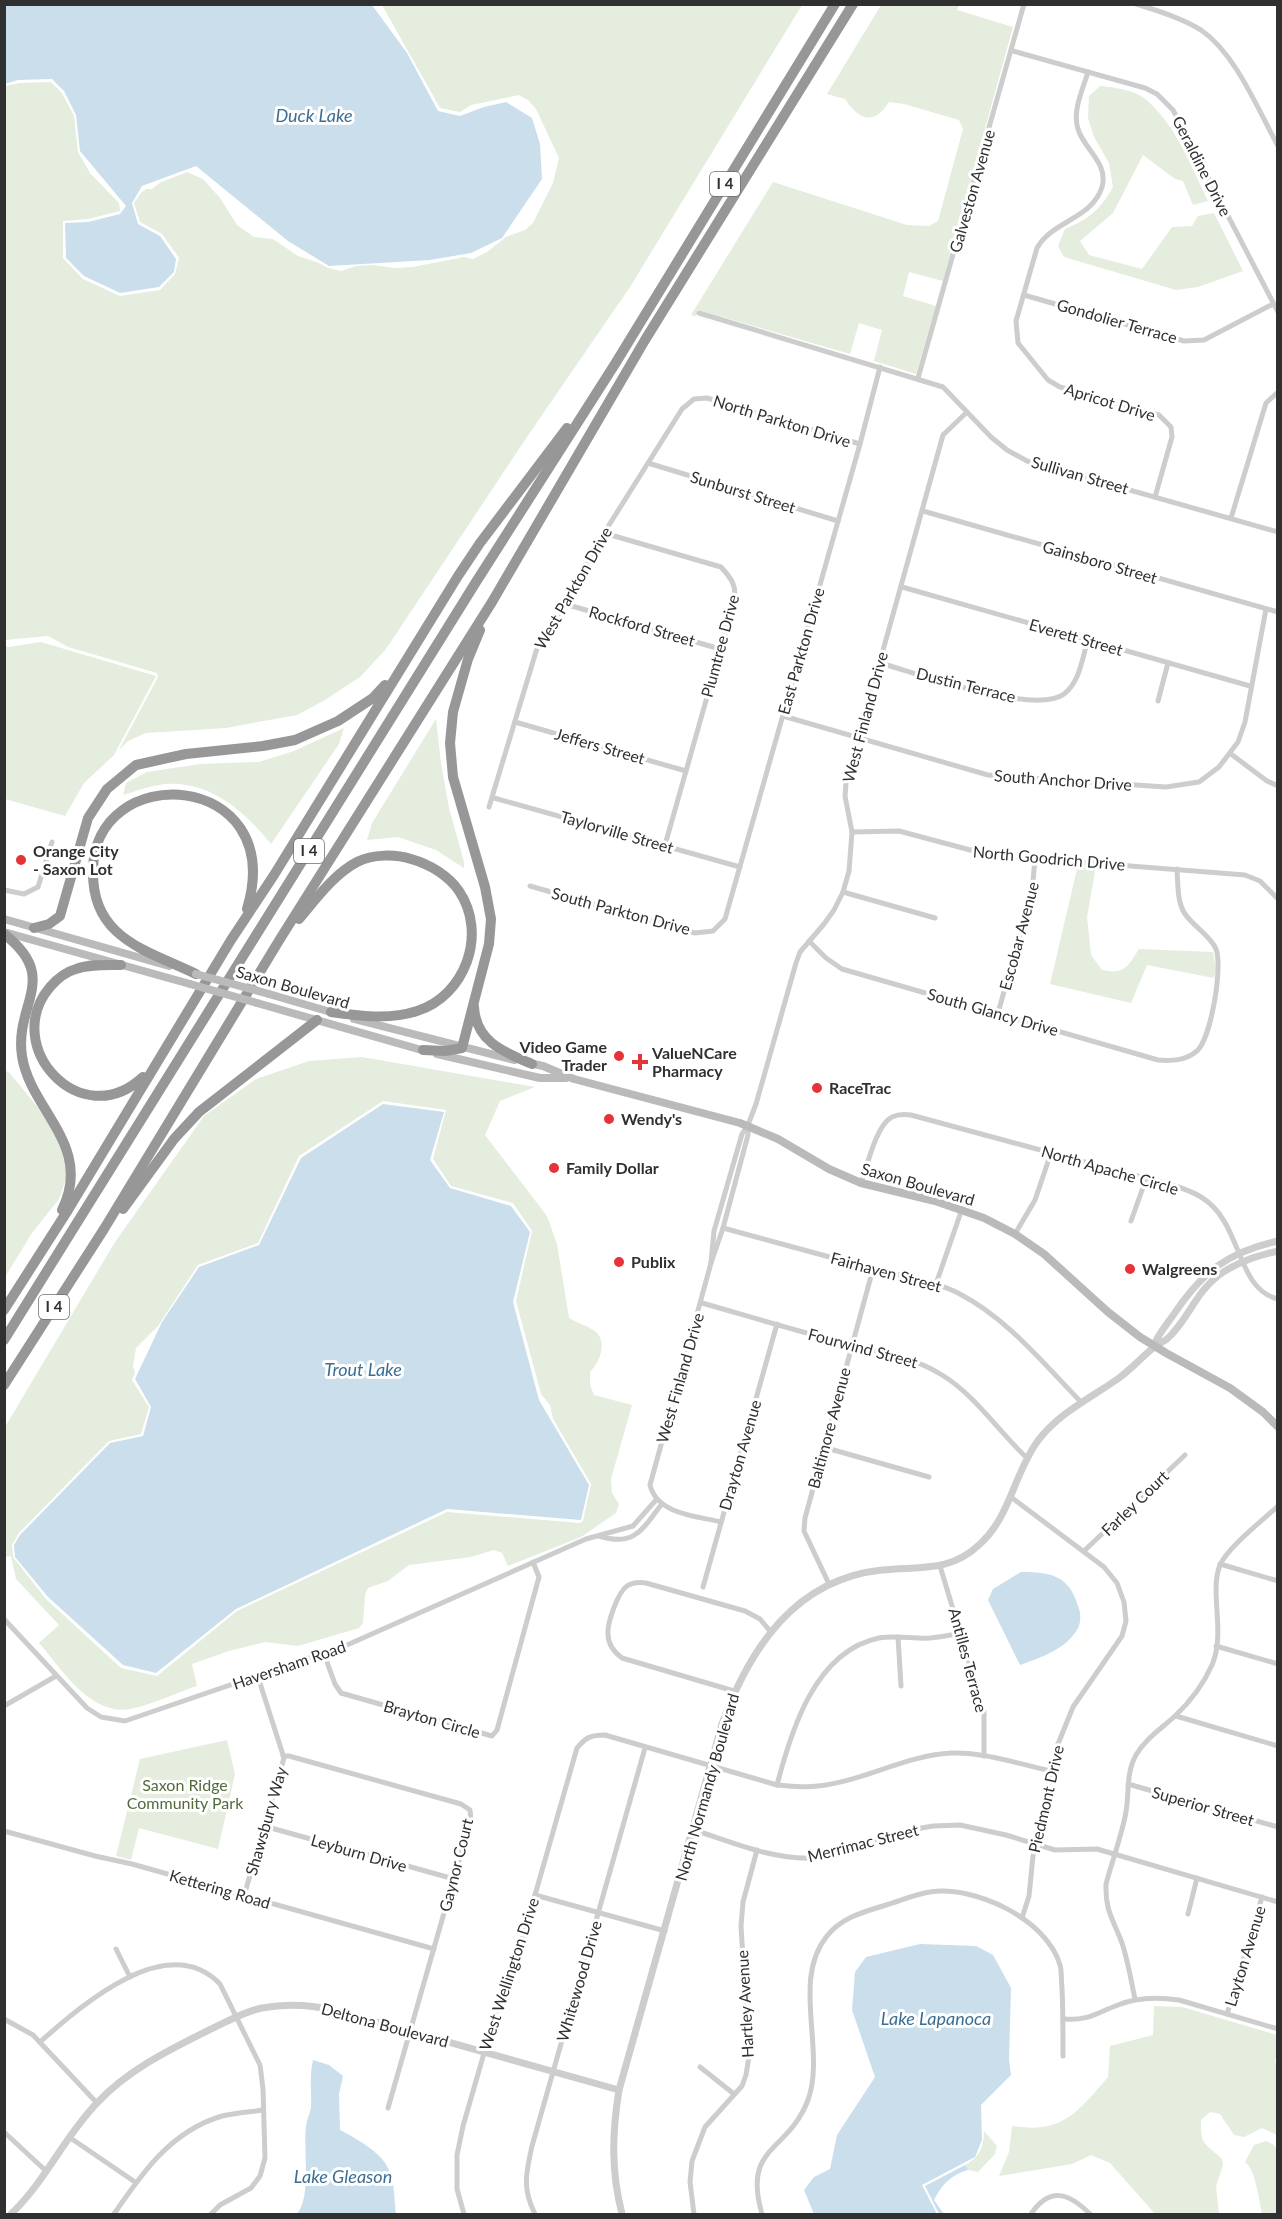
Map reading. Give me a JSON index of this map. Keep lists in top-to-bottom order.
{
  "streets": {
    "highway": ["I 4"],
    "main road": ["Saxon Boulevard"],
    "street": [
      "Geraldine Drive",
      "Galveston Avenue",
      "Gondolier Terrace",
      "Apricot Drive",
      "North Parkton Drive",
      "Sullivan Street",
      "Sunburst Street",
      "Gainsboro Street",
      "West Parkton Drive",
      "Rockford Street",
      "Everett Street",
      "Plumtree Drive",
      "East Parkton Drive",
      "Dustin Terrace",
      "West Finland Drive",
      "Jeffers Street",
      "South Anchor Drive",
      "Taylorville Street",
      "North Goodrich Drive",
      "South Parkton Drive",
      "Escobar Avenue",
      "South Glancy Drive",
      "North Apache Circle",
      "Fairhaven Street",
      "Fourwind Street",
      "Baltimore Avenue",
      "Drayton Avenue",
      "Farley Court",
      "Antilles Terrace",
      "Haversham Road",
      "Brayton Circle",
      "North Normandy Boulevard",
      "Piedmont Drive",
      "Superior Street",
      "Shawsbury Way",
      "Merrimac Street",
      "Leyburn Drive",
      "Gaynor Court",
      "Kettering Road",
      "Layton Avenue",
      "West Wellington Drive",
      "Whitewood Drive",
      "Hartley Avenue",
      "Deltona Boulevard"
    ]
  },
  "crossings": [
    ["Geraldine Drive", "Galveston Avenue"],
    ["Geraldine Drive", "Gondolier Terrace"],
    ["Geraldine Drive", "Apricot Drive"],
    ["Galveston Avenue", "Sullivan Street"],
    ["Gondolier Terrace", "Apricot Drive"],
    ["Apricot Drive", "Sullivan Street"],
    ["North Parkton Drive", "West Parkton Drive"],
    ["North Parkton Drive", "East Parkton Drive"],
    ["Sullivan Street", "East Parkton Drive"],
    ["Sullivan Street", "West Finland Drive"],
    ["Sunburst Street", "West Parkton Drive"],
    ["Sunburst Street", "East Parkton Drive"],
    ["Gainsboro Street", "West Finland Drive"],
    ["West Parkton Drive", "Rockford Street"],
    ["West Parkton Drive", "Plumtree Drive"],
    ["West Parkton Drive", "Jeffers Street"],
    ["West Parkton Drive", "Taylorville Street"],
    ["Rockford Street", "Plumtree Drive"],
    ["Everett Street", "Dustin Terrace"],
    ["Everett Street", "West Finland Drive"],
    ["Plumtree Drive", "Jeffers Street"],
    ["Plumtree Drive", "Taylorville Street"],
    ["East Parkton Drive", "South Anchor Drive"],
    ["East Parkton Drive", "Taylorville Street"],
    ["East Parkton Drive", "South Parkton Drive"],
    ["Dustin Terrace", "West Finland Drive"],
    ["West Finland Drive", "South Anchor Drive"],
    ["West Finland Drive", "North Goodrich Drive"],
    ["West Finland Drive", "Saxon Boulevard"],
    ["West Finland Drive", "South Glancy Drive"],
    ["West Finland Drive", "Fairhaven Street"],
    ["West Finland Drive", "Fourwind Street"],
    ["West Finland Drive", "Haversham Road"],
    ["North Goodrich Drive", "Escobar Avenue"],
    ["North Goodrich Drive", "South Glancy Drive"],
    ["Escobar Avenue", "South Glancy Drive"],
    ["Saxon Boulevard", "North Apache Circle"],
    ["Saxon Boulevard", "North Normandy Boulevard"],
    ["North Apache Circle", "North Normandy Boulevard"],
    ["Fairhaven Street", "Baltimore Avenue"],
    ["Fairhaven Street", "North Normandy Boulevard"],
    ["Fourwind Street", "Baltimore Avenue"],
    ["Fourwind Street", "Drayton Avenue"],
    ["Fourwind Street", "North Normandy Boulevard"],
    ["Baltimore Avenue", "North Normandy Boulevard"],
    ["Farley Court", "Piedmont Drive"],
    ["Antilles Terrace", "North Normandy Boulevard"],
    ["Haversham Road", "Brayton Circle"],
    ["Haversham Road", "Shawsbury Way"],
    ["North Normandy Boulevard", "Piedmont Drive"],
    ["North Normandy Boulevard", "Merrimac Street"],
    ["North Normandy Boulevard", "Deltona Boulevard"],
    ["Piedmont Drive", "Merrimac Street"],
    ["Shawsbury Way", "Leyburn Drive"],
    ["Shawsbury Way", "Gaynor Court"],
    ["Shawsbury Way", "Kettering Road"],
    ["Merrimac Street", "Layton Avenue"],
    ["Merrimac Street", "Hartley Avenue"],
    ["Leyburn Drive", "Gaynor Court"],
    ["Gaynor Court", "Kettering Road"],
    ["Gaynor Court", "Deltona Boulevard"],
    ["West Wellington Drive", "Whitewood Drive"],
    ["West Wellington Drive", "Deltona Boulevard"],
    ["Whitewood Drive", "Deltona Boulevard"]
  ],
  "water": [
    "Duck Lake",
    "Trout Lake",
    "Lake Lapanoca",
    "Lake Gleason"
  ],
  "parks": ["Saxon Ridge Community Park"],
  "places": {
    "other": [
      "Orange City - Saxon Lot",
      "Video Game Trader",
      "RaceTrac",
      "Wendy's",
      "Family Dollar",
      "Publix",
      "Walgreens"
    ],
    "health": ["ValueNCare Pharmacy"]
  }
}
